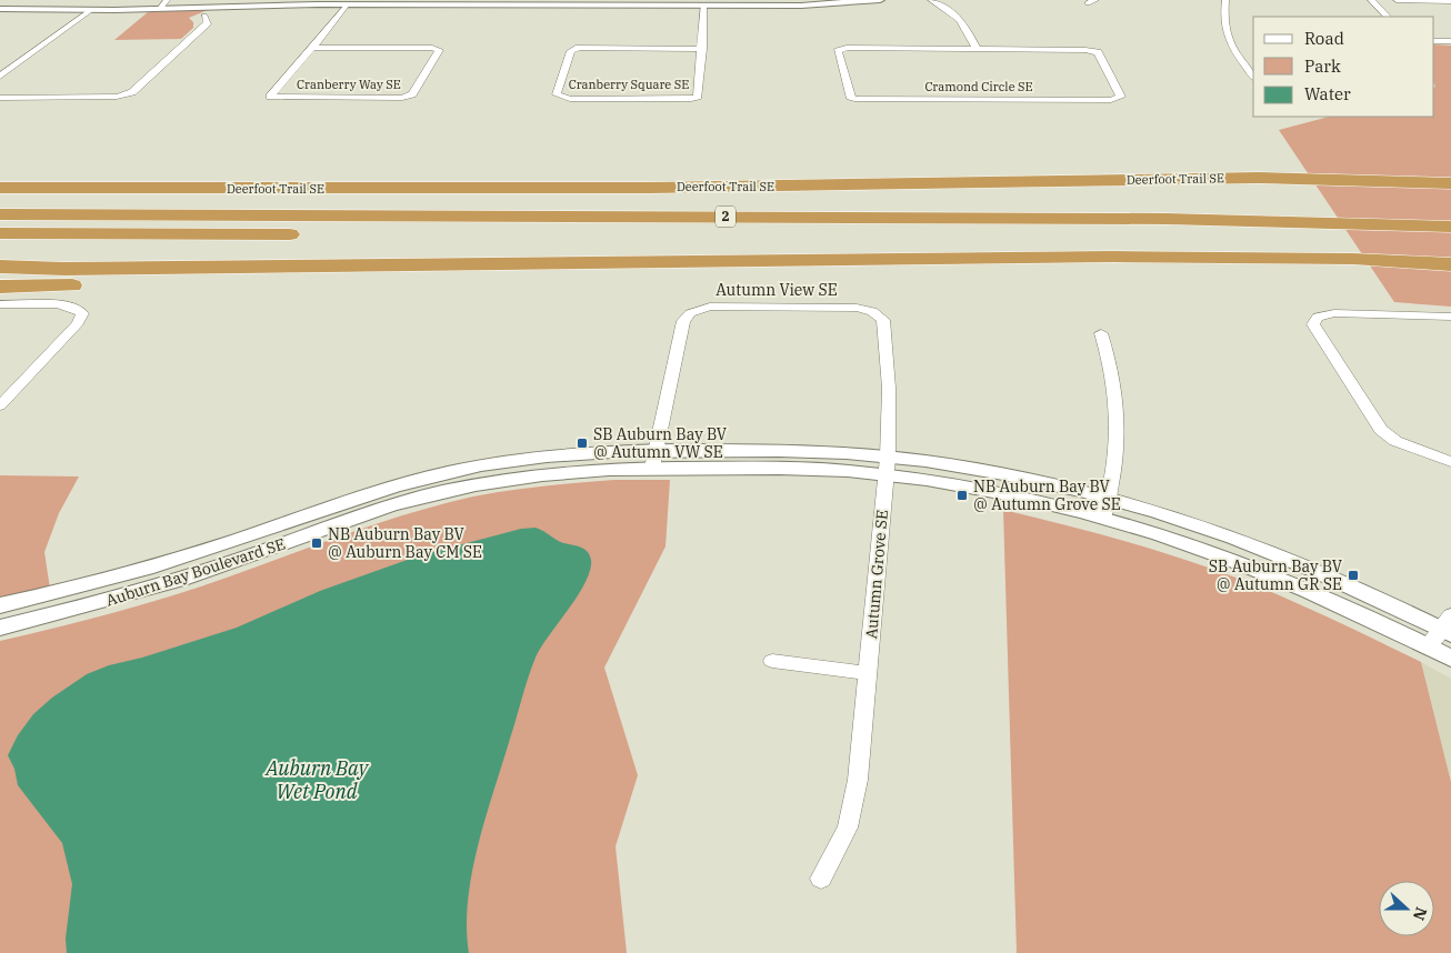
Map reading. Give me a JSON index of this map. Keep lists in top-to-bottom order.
{
  "streets": {
    "highway": ["Deerfoot Trail SE", "2"],
    "street": [
      "Cranberry Way SE",
      "Cranberry Square SE",
      "Cramond Circle SE",
      "Autumn View SE",
      "Auburn Bay Boulevard SE",
      "Autumn Grove SE"
    ]
  },
  "crossings": [
    ["Autumn View SE", "Auburn Bay Boulevard SE"],
    ["Autumn View SE", "Autumn Grove SE"],
    ["Auburn Bay Boulevard SE", "Autumn Grove SE"]
  ],
  "water": ["Auburn Bay Wet Pond"],
  "places": {
    "transit": [
      "SB Auburn Bay BV @ Autumn VW SE",
      "NB Auburn Bay BV @ Autumn Grove SE",
      "NB Auburn Bay BV @ Auburn Bay CM SE",
      "SB Auburn Bay BV @ Autumn GR SE"
    ]
  },
  "legend": ["Road", "Park", "Water"],
  "north": "right"
}
